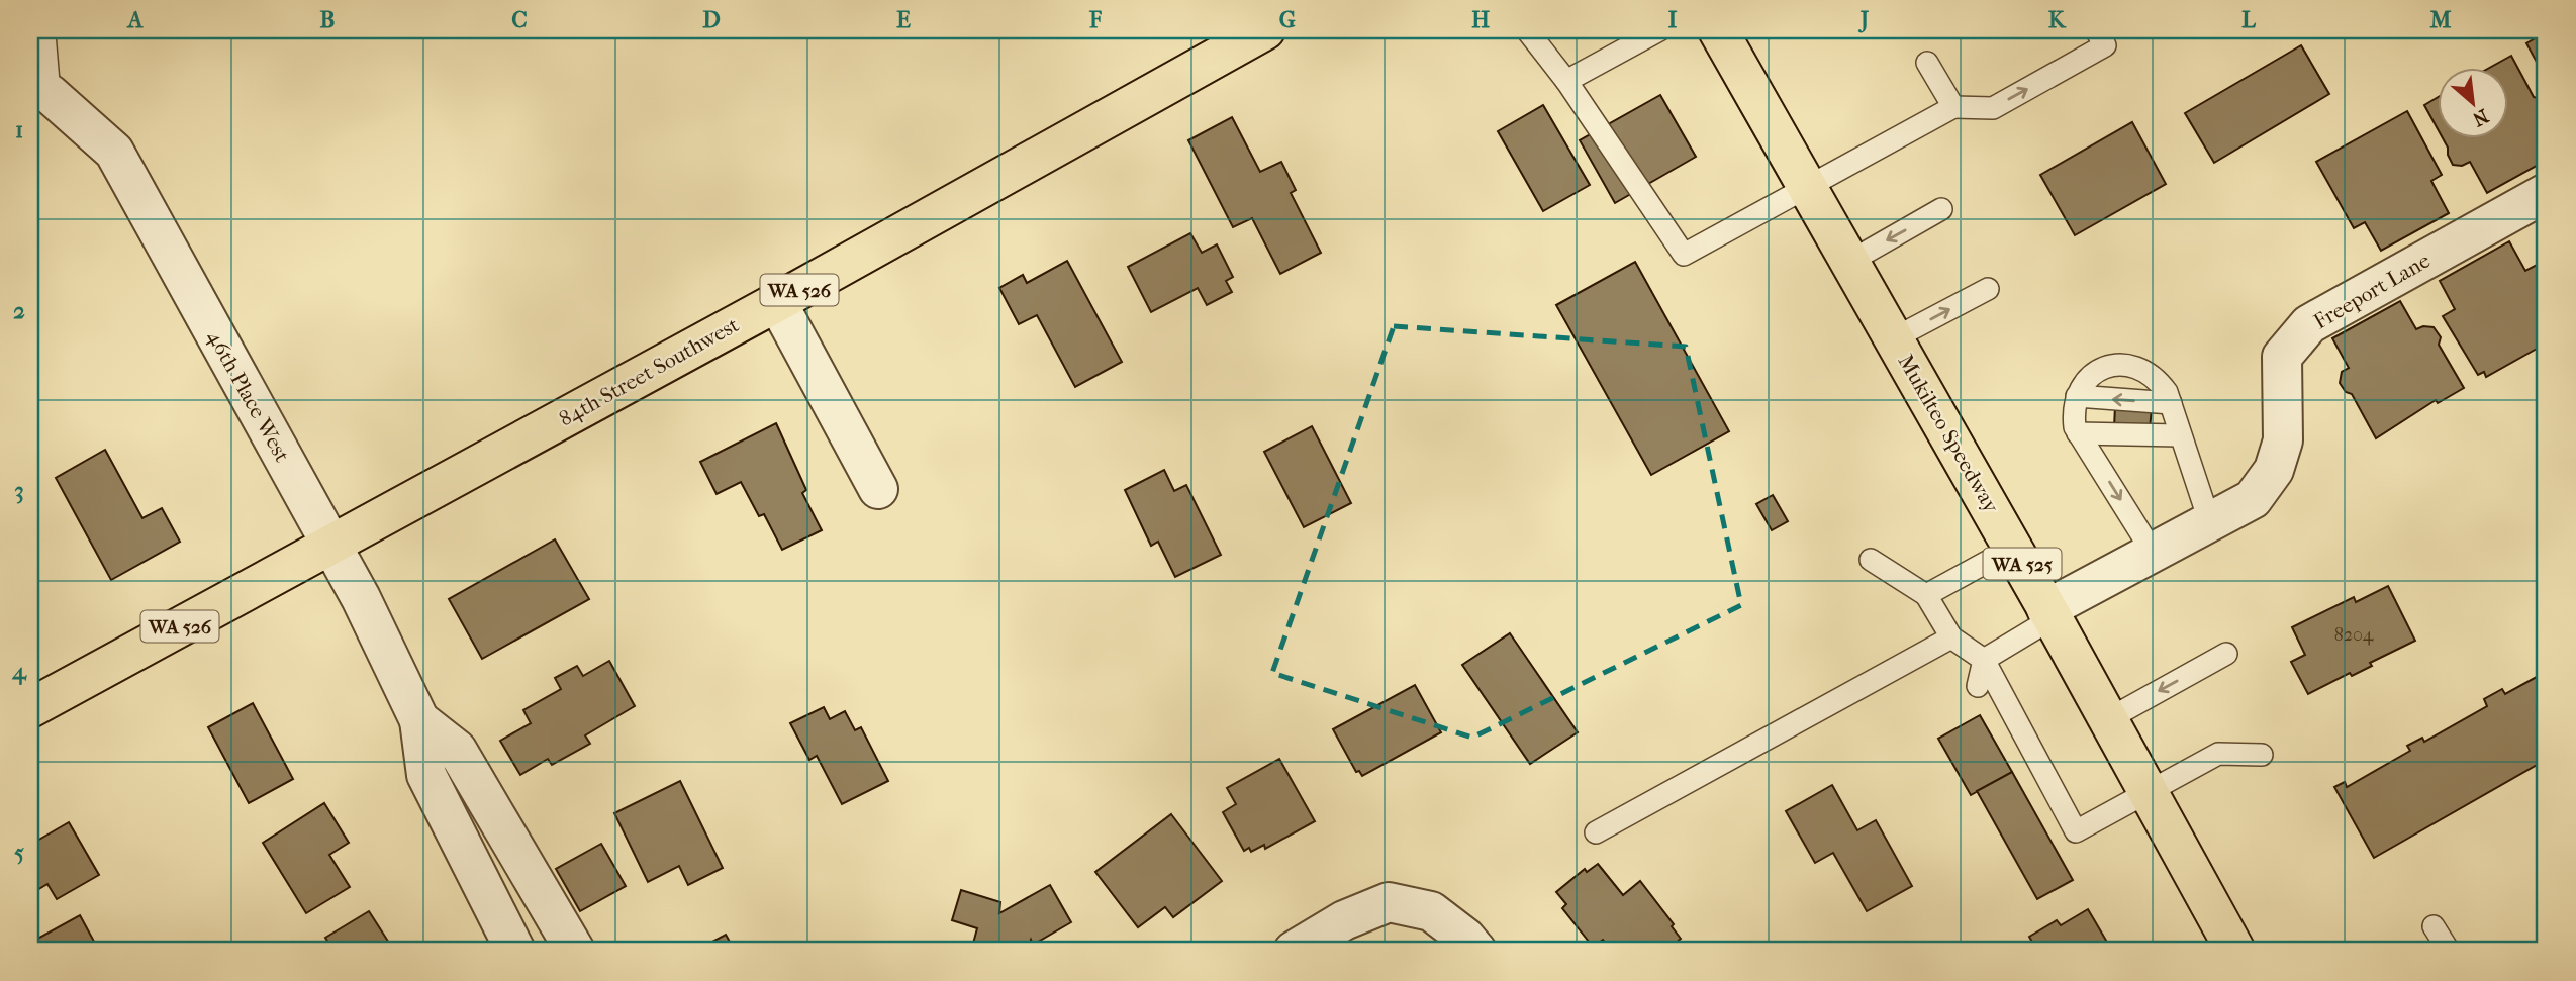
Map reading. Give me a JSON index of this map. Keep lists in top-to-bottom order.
{
  "streets": {
    "main road": [
      "WA 526",
      "84th Street Southwest",
      "Mukilteo Speedway",
      "WA 525"
    ],
    "street": ["Freeport Lane", "46th Place West"]
  },
  "crossings": [
    ["Freeport Lane", "Mukilteo Speedway"],
    ["84th Street Southwest", "46th Place West"]
  ],
  "house_numbers": ["8204"],
  "north": "bottom right",
  "grid": {
    "columns": [
      "A",
      "B",
      "C",
      "D",
      "E",
      "F",
      "G",
      "H",
      "I",
      "J",
      "K",
      "L",
      "M"
    ],
    "rows": [
      "1",
      "2",
      "3",
      "4",
      "5"
    ]
  }
}
